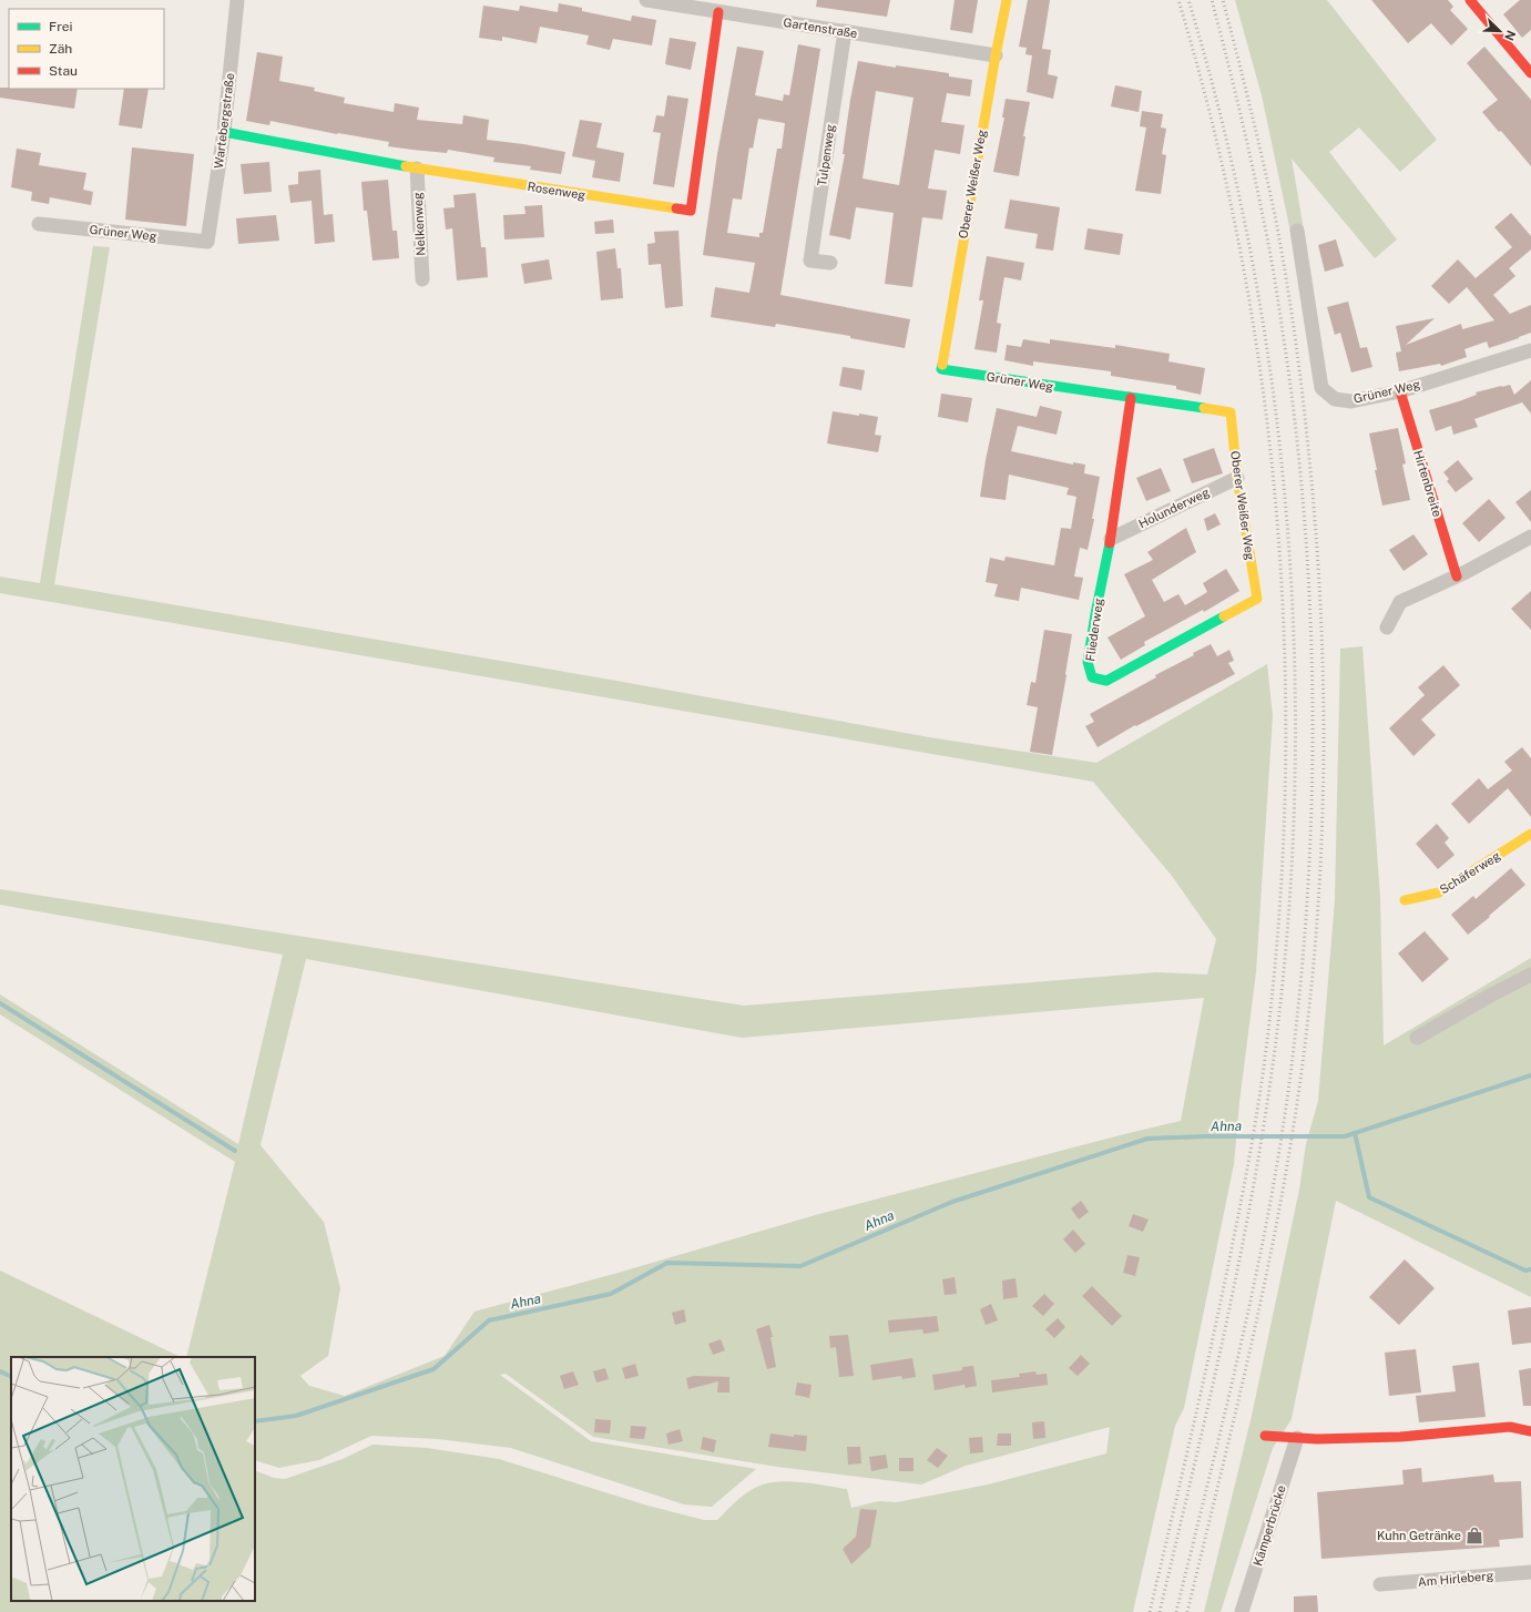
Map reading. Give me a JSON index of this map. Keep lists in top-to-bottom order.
{
  "streets": {
    "street": [
      "Gartenstraße",
      "Wartebergstraße",
      "Tulpenweg",
      "Oberer Weißer Weg",
      "Rosenweg",
      "Nelkenweg",
      "Grüner Weg",
      "Hirtenbreite",
      "Holunderweg",
      "Fliederweg",
      "Schäferweg",
      "Kämperbrücke",
      "Am Hirleberg"
    ]
  },
  "crossings": [
    ["Gartenstraße", "Tulpenweg"],
    ["Gartenstraße", "Oberer Weißer Weg"],
    ["Gartenstraße", "Rosenweg"],
    ["Wartebergstraße", "Rosenweg"],
    ["Wartebergstraße", "Grüner Weg"],
    ["Oberer Weißer Weg", "Grüner Weg"],
    ["Oberer Weißer Weg", "Holunderweg"],
    ["Oberer Weißer Weg", "Fliederweg"],
    ["Rosenweg", "Nelkenweg"],
    ["Grüner Weg", "Hirtenbreite"],
    ["Grüner Weg", "Fliederweg"],
    ["Holunderweg", "Fliederweg"]
  ],
  "water": ["Ahna"],
  "places": {
    "shop": ["Kuhn Getränke"]
  },
  "legend": ["Frei", "Zäh", "Stau"],
  "north": "bottom right"
}
